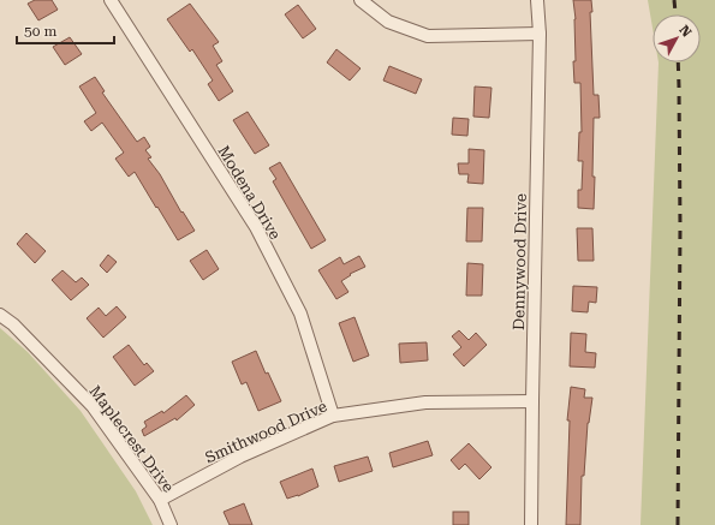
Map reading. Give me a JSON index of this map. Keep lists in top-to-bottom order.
{
  "streets": {
    "street": [
      "Modena Drive",
      "Dennywood Drive",
      "Smithwood Drive",
      "Maplecrest Drive"
    ]
  },
  "crossings": [
    ["Modena Drive", "Smithwood Drive"],
    ["Dennywood Drive", "Smithwood Drive"],
    ["Smithwood Drive", "Maplecrest Drive"]
  ],
  "scale_bar": "50 m",
  "north": "top right"
}
